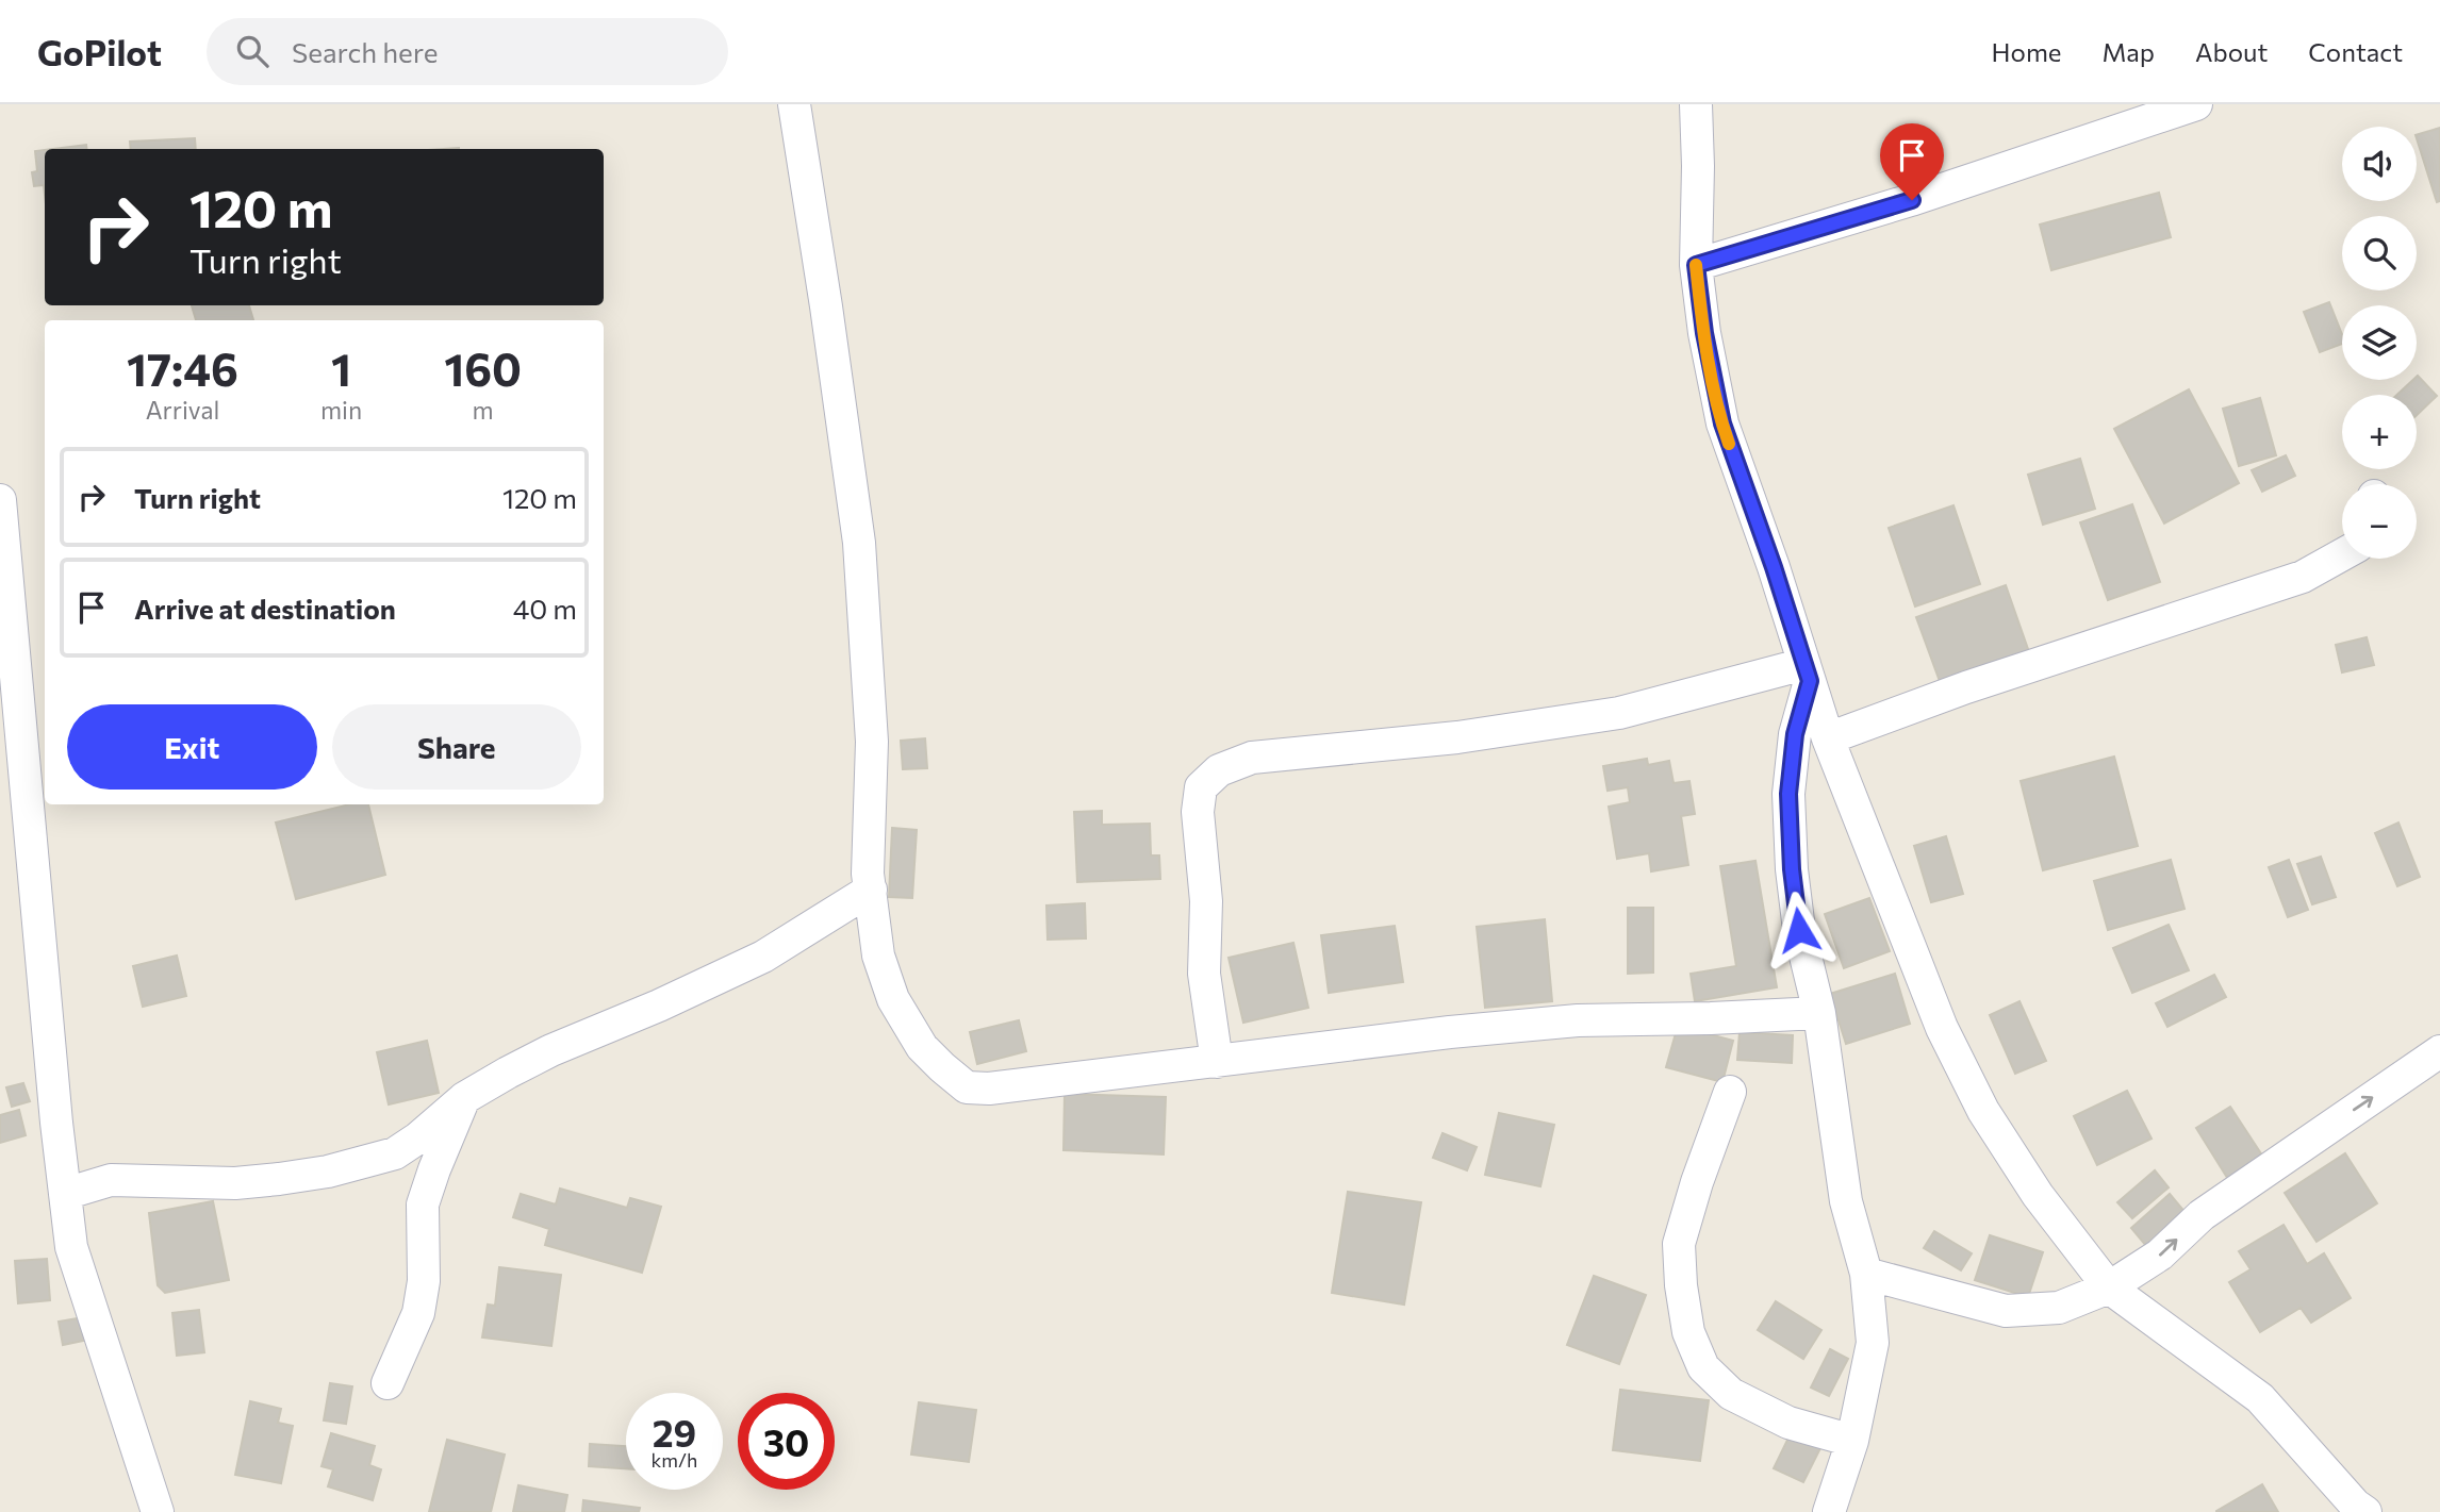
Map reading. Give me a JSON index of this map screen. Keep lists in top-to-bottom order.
{
  "page": {
    "header": "GoPilot",
    "search": "Search here",
    "nav": [
      "Home",
      "Map",
      "About",
      "Contact"
    ],
    "map_buttons": ["+", "−"],
    "turn": ["120 m", "Turn right"],
    "eta": [
      "17:46",
      "Arrival",
      "1",
      "min",
      "160",
      "m"
    ],
    "list": [
      {
        "name": "Turn right",
        "value": "120 m"
      },
      {
        "name": "Arrive at destination",
        "value": "40 m"
      }
    ],
    "buttons": ["Exit", "Share"],
    "speed": "29 km/h",
    "limit": "30"
  }
}
